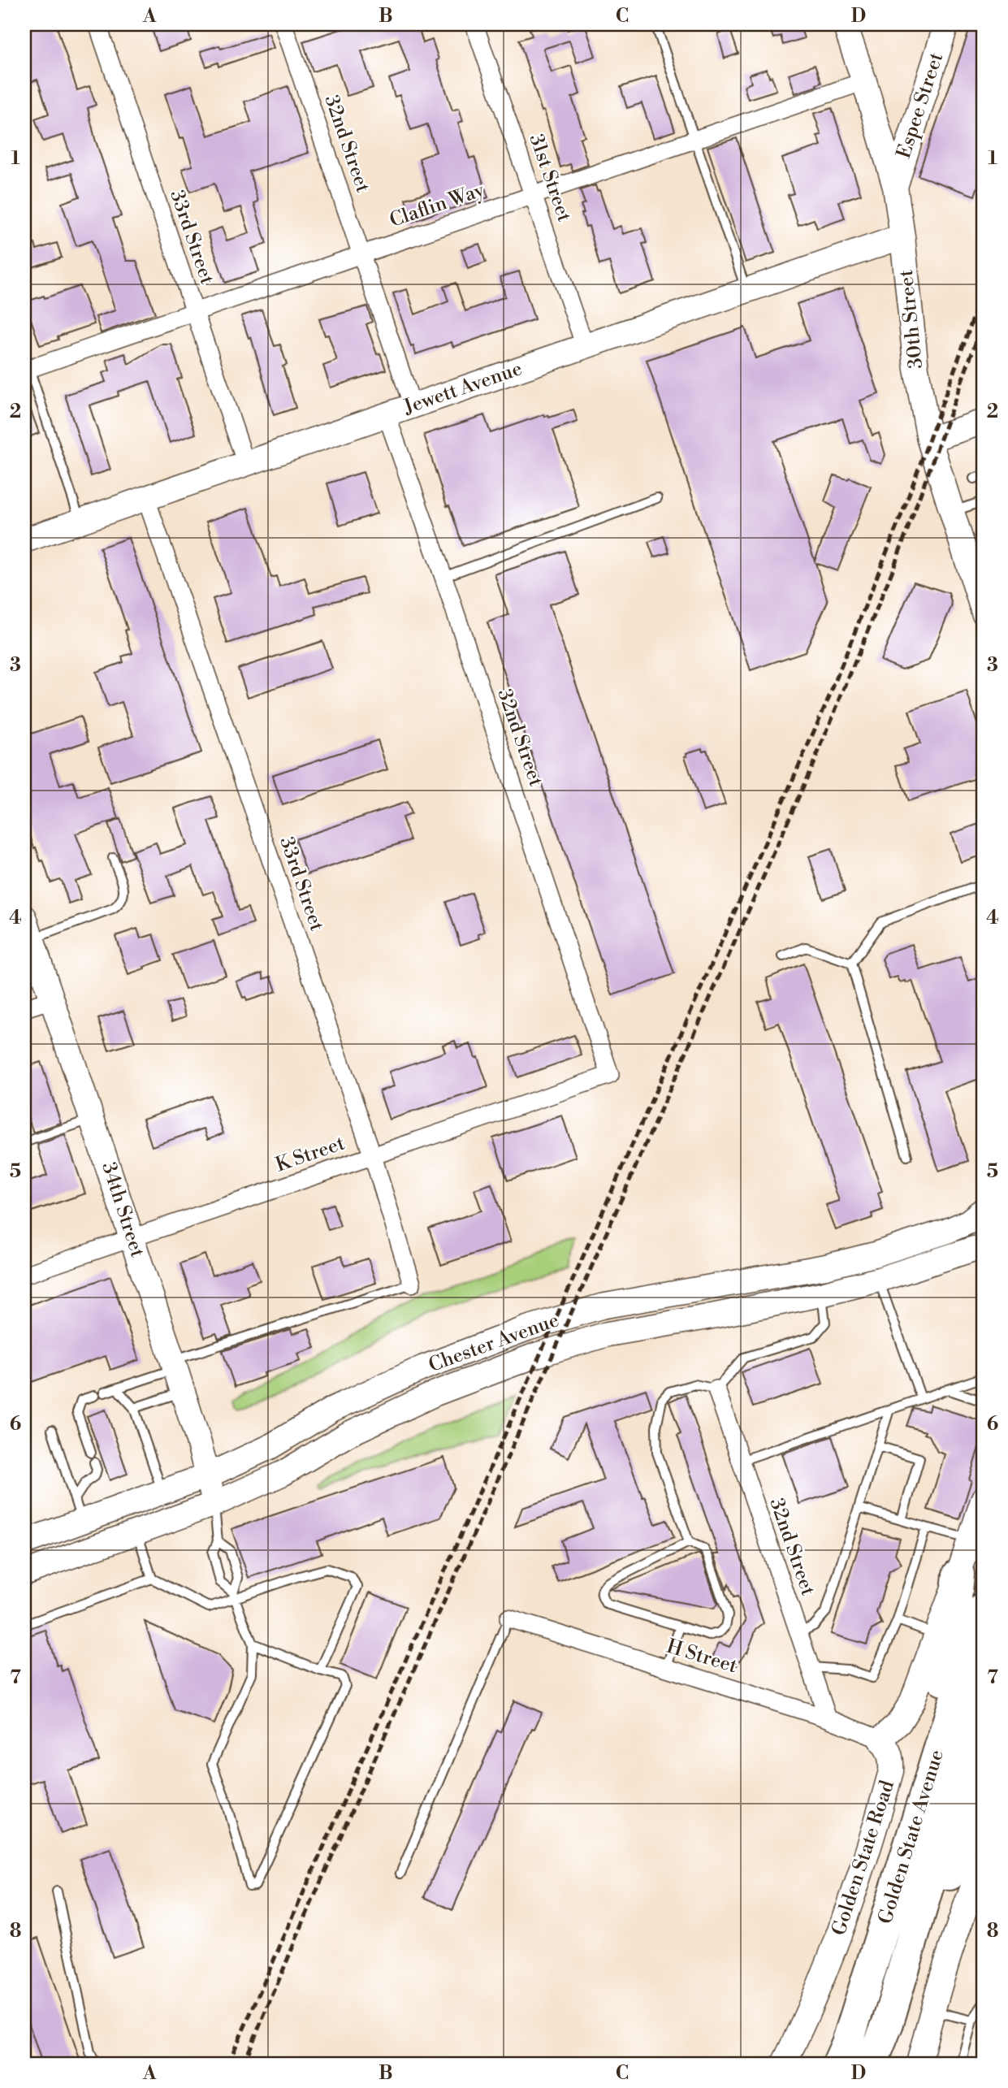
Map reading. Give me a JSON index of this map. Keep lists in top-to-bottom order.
{
  "streets": {
    "highway": ["Golden State Avenue"],
    "street": [
      "Espee Street",
      "32nd Street",
      "31st Street",
      "Claflin Way",
      "33rd Street",
      "30th Street",
      "Jewett Avenue",
      "K Street",
      "34th Street",
      "Chester Avenue",
      "H Street",
      "Golden State Road"
    ]
  },
  "crossings": [
    ["Espee Street", "30th Street"],
    ["32nd Street", "Claflin Way"],
    ["32nd Street", "Jewett Avenue"],
    ["32nd Street", "K Street"],
    ["32nd Street", "H Street"],
    ["31st Street", "Claflin Way"],
    ["31st Street", "Jewett Avenue"],
    ["Claflin Way", "33rd Street"],
    ["Claflin Way", "30th Street"],
    ["33rd Street", "Jewett Avenue"],
    ["33rd Street", "K Street"],
    ["30th Street", "Jewett Avenue"],
    ["K Street", "34th Street"],
    ["34th Street", "Chester Avenue"],
    ["H Street", "Golden State Road"]
  ],
  "grid": {
    "columns": [
      "A",
      "B",
      "C",
      "D"
    ],
    "rows": [
      "1",
      "2",
      "3",
      "4",
      "5",
      "6",
      "7",
      "8"
    ]
  }
}
